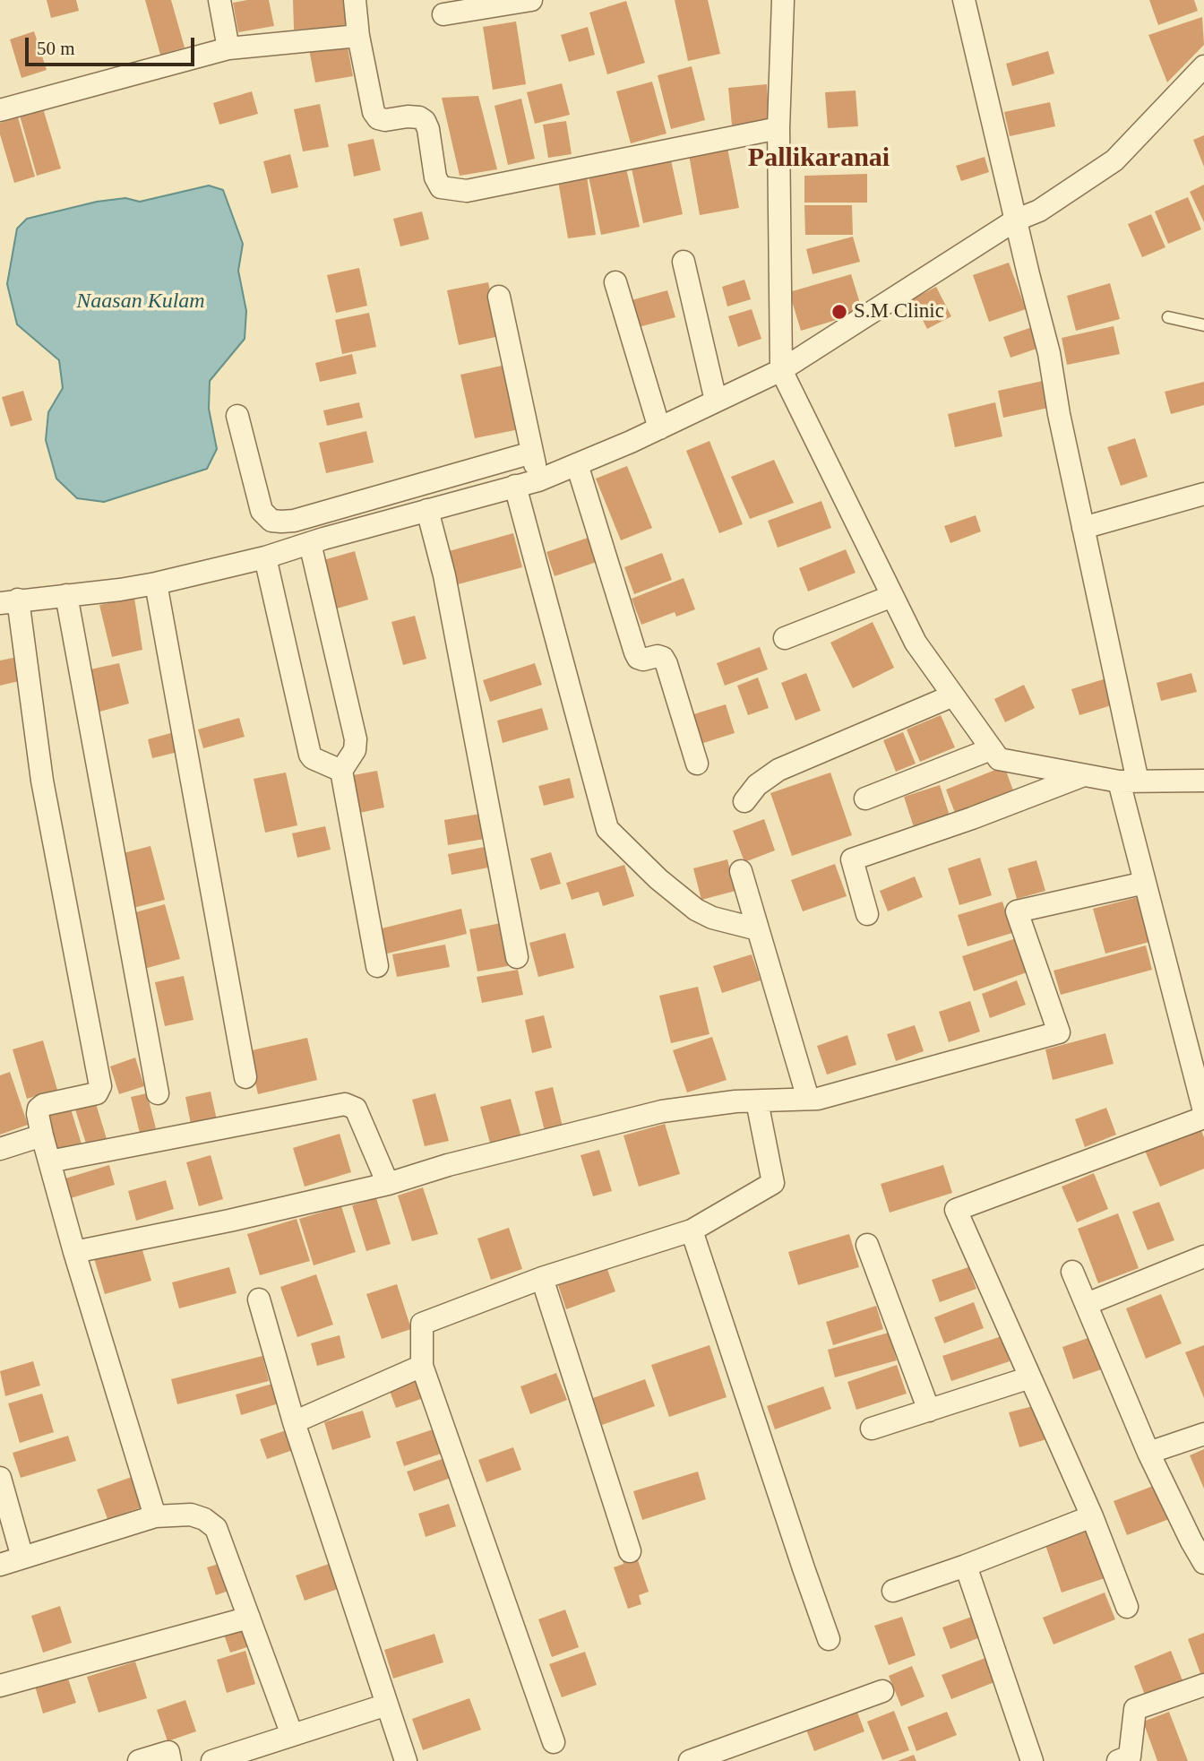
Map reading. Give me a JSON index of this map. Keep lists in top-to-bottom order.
{
  "districts": ["Pallikaranai"],
  "water": ["Naasan Kulam"],
  "places": ["S.M Clinic"],
  "scale_bar": "50 m"
}
